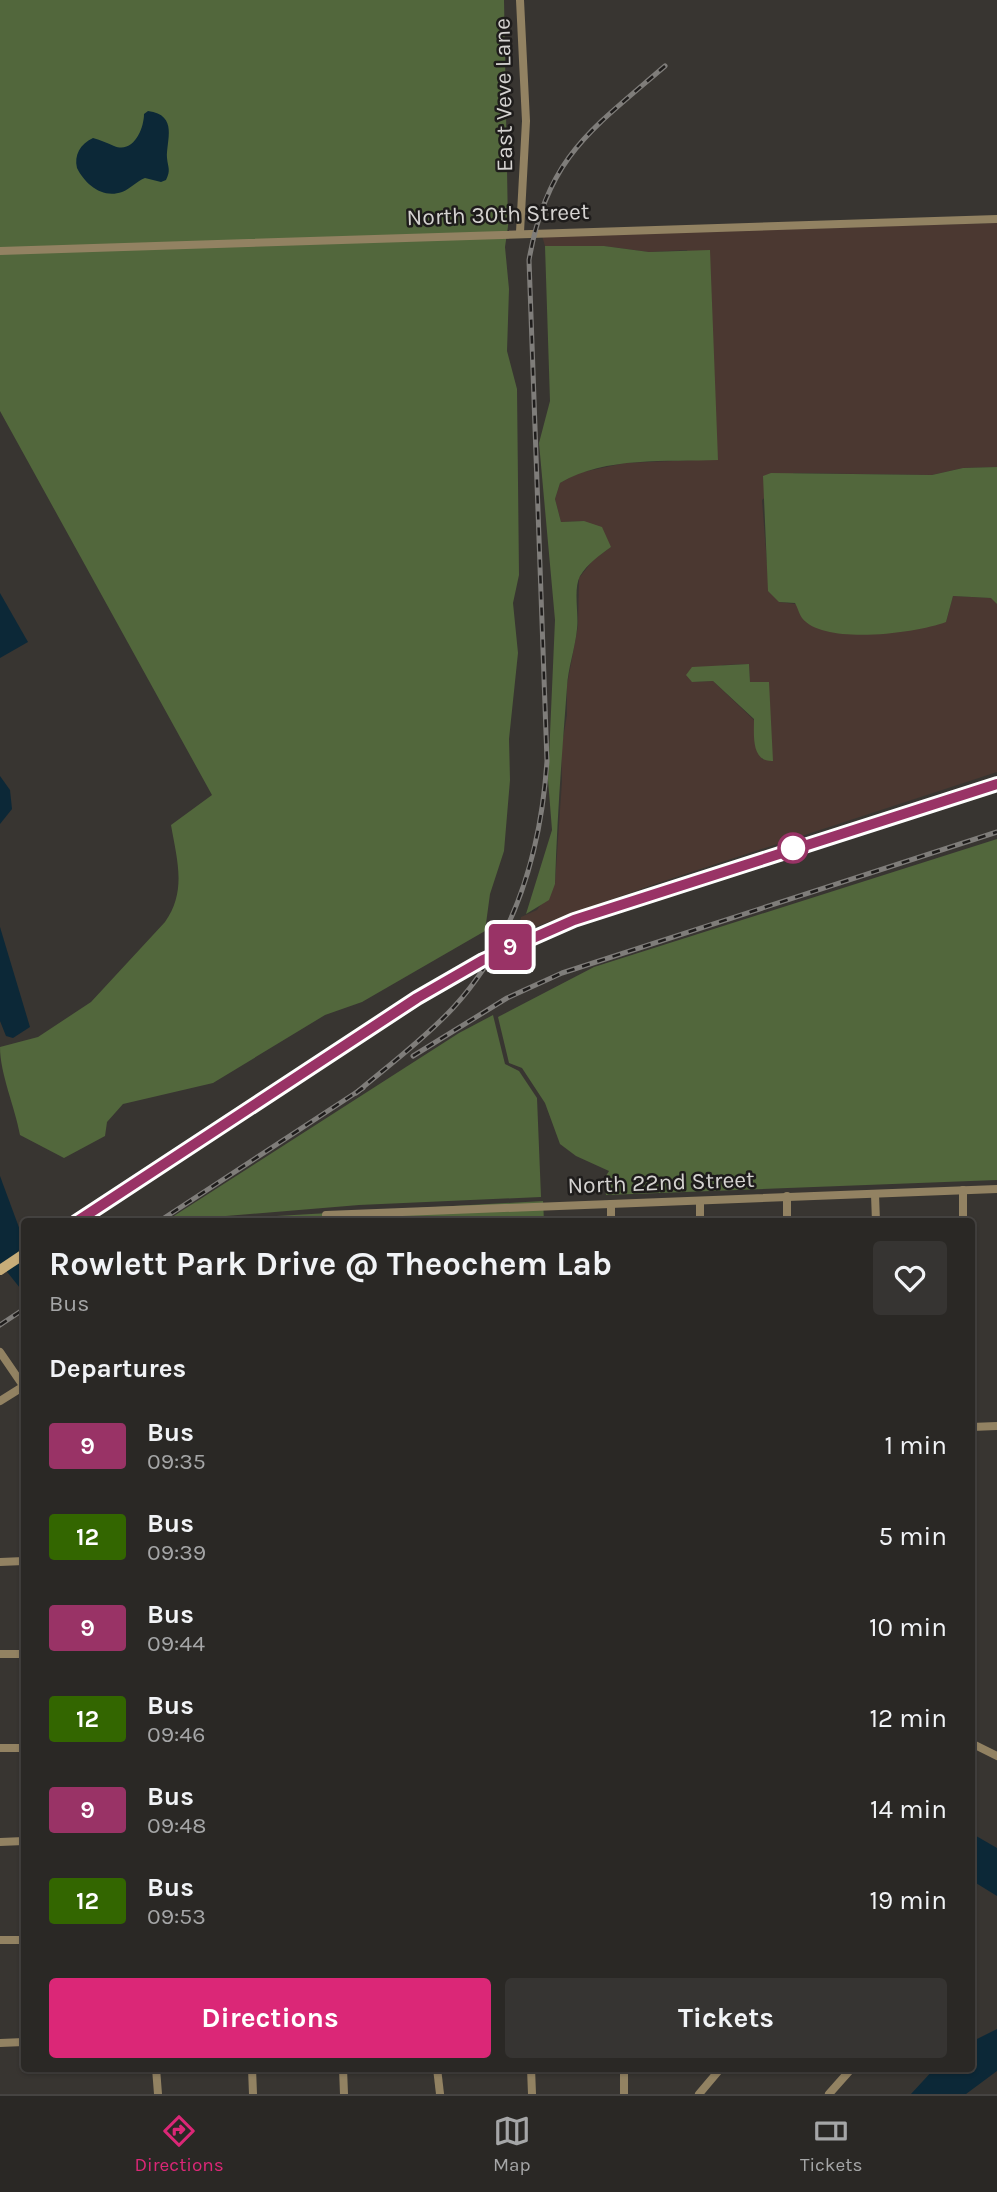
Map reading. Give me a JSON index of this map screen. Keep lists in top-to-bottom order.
{
  "streets": {
    "street": ["East Veve Lane", "North 30th Street", "North 22nd Street"]
  },
  "crossings": [
    ["East Veve Lane", "North 30th Street"]
  ],
  "lines": ["bus line 9"],
  "page": {
    "on_map": "9",
    "heading": [
      ["Rowlett Park Drive @ Theochem Lab", "Bus"],
      "Departures"
    ],
    "list": [
      {
        "mark": "9",
        "name": "Bus",
        "note": "09:35",
        "value": "1 min"
      },
      {
        "mark": "12",
        "name": "Bus",
        "note": "09:39",
        "value": "5 min"
      },
      {
        "mark": "9",
        "name": "Bus",
        "note": "09:44",
        "value": "10 min"
      },
      {
        "mark": "12",
        "name": "Bus",
        "note": "09:46",
        "value": "12 min"
      },
      {
        "mark": "9",
        "name": "Bus",
        "note": "09:48",
        "value": "14 min"
      },
      {
        "mark": "12",
        "name": "Bus",
        "note": "09:53",
        "value": "19 min"
      }
    ],
    "buttons": ["Directions", "Tickets"],
    "tabs": ["Directions", "Map", "Tickets"]
  }
}
